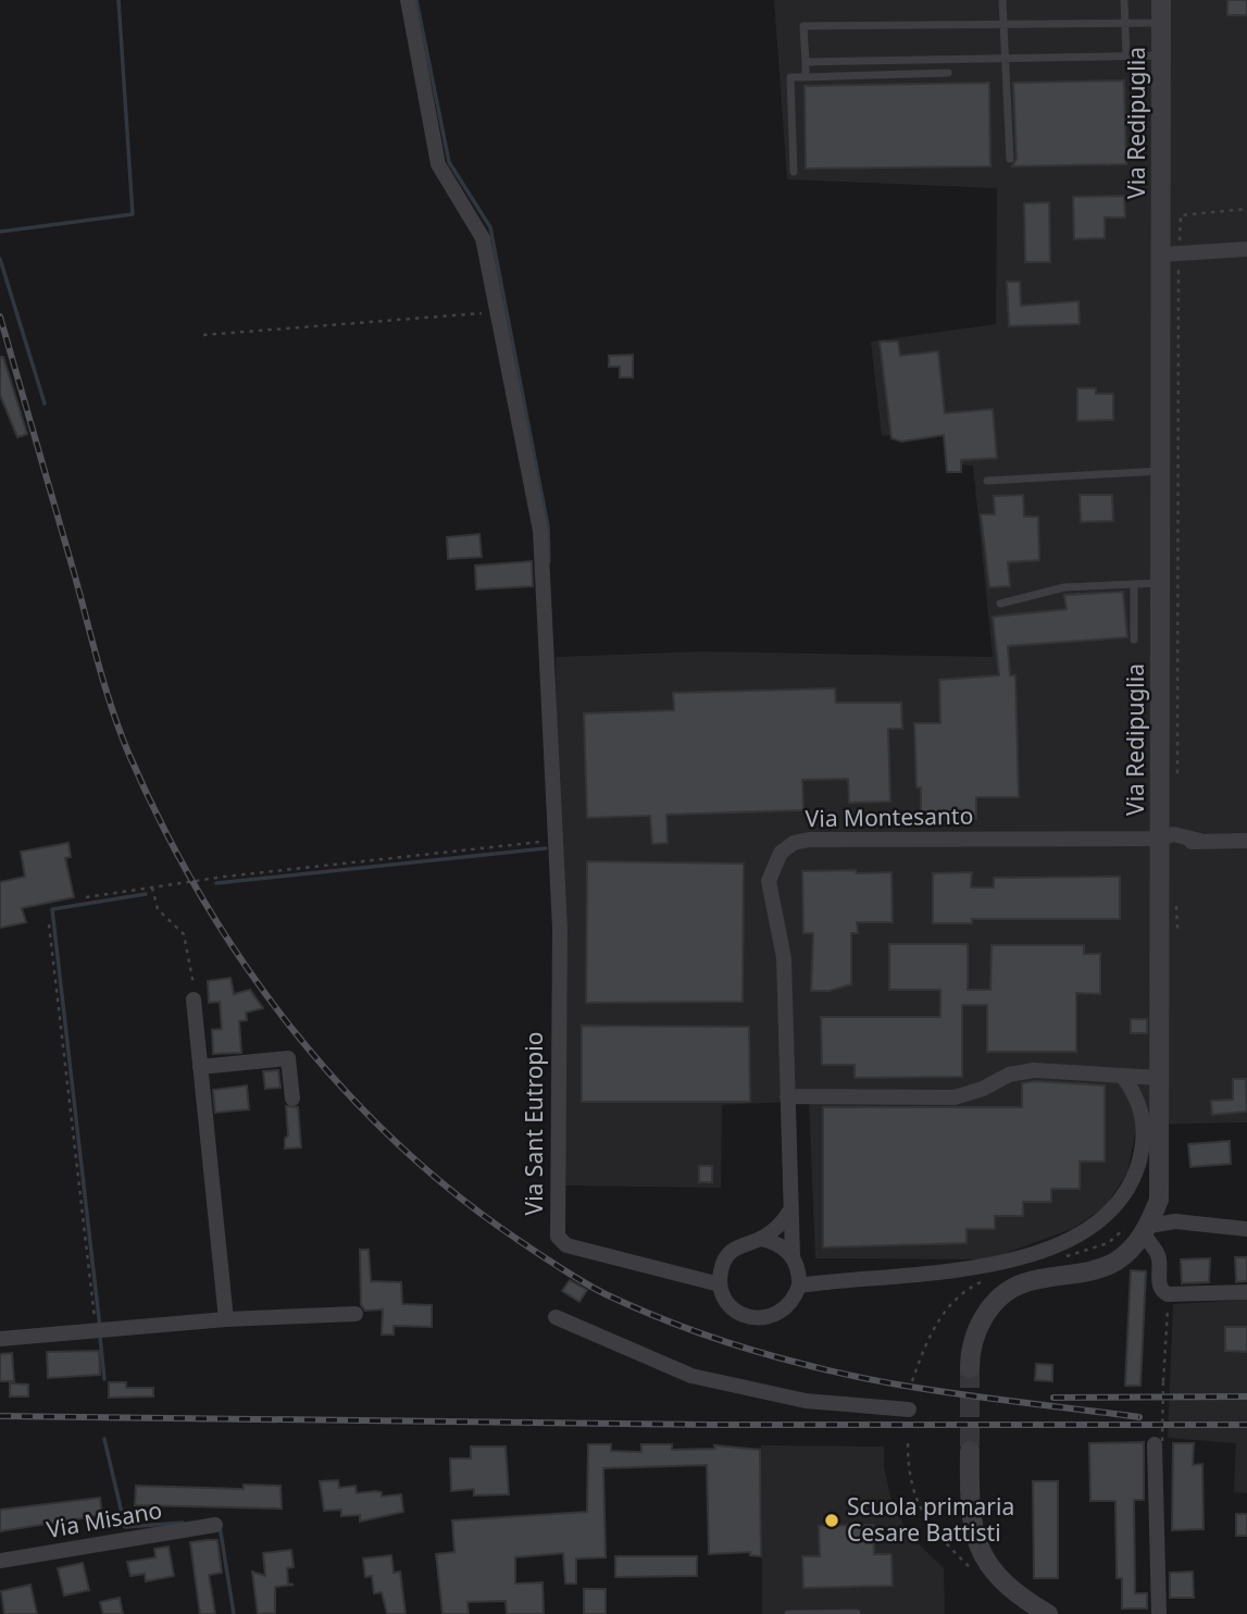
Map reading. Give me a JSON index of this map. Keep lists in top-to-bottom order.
{
  "streets": {
    "street": [
      "Via Redipuglia",
      "Via Montesanto",
      "Via Sant Eutropio",
      "Via Misano"
    ]
  },
  "crossings": [
    ["Via Redipuglia", "Via Montesanto"],
    ["Via Montesanto", "Via Sant Eutropio"]
  ],
  "places": ["Scuola primaria Cesare Battisti"]
}
